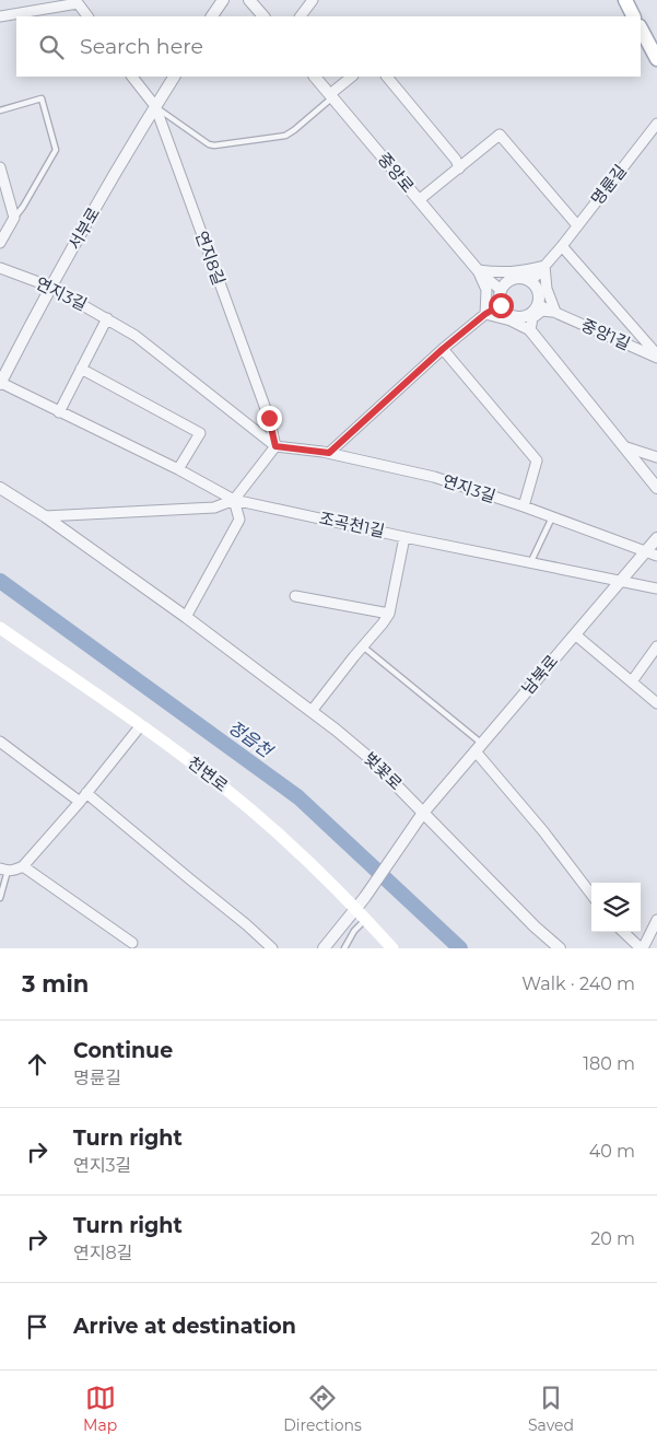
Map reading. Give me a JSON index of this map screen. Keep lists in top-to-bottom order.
{
  "streets": {
    "main road": ["천변로"],
    "street": [
      "중앙로",
      "명륜길",
      "서부로",
      "연지8길",
      "연지3길",
      "중앙1길",
      "조곡천1길",
      "남북로",
      "벚꽃로"
    ]
  },
  "crossings": [
    ["명륜길", "중앙1길"],
    ["서부로", "연지8길"],
    ["서부로", "연지3길"],
    ["연지8길", "연지3길"],
    ["연지3길", "남북로"],
    ["조곡천1길", "남북로"],
    ["조곡천1길", "벚꽃로"],
    ["남북로", "벚꽃로"],
    ["남북로", "천변로"]
  ],
  "water": ["정읍천"],
  "page": {
    "search": "Search here",
    "heading": ["3 min", "Walk · 240 m"],
    "list": [
      ["Continue", "명륜길", "180 m"],
      ["Turn right", "연지3길", "40 m"],
      ["Turn right", "연지8길", "20 m"],
      "Arrive at destination"
    ],
    "nav": ["Map", "Directions", "Saved"]
  }
}
